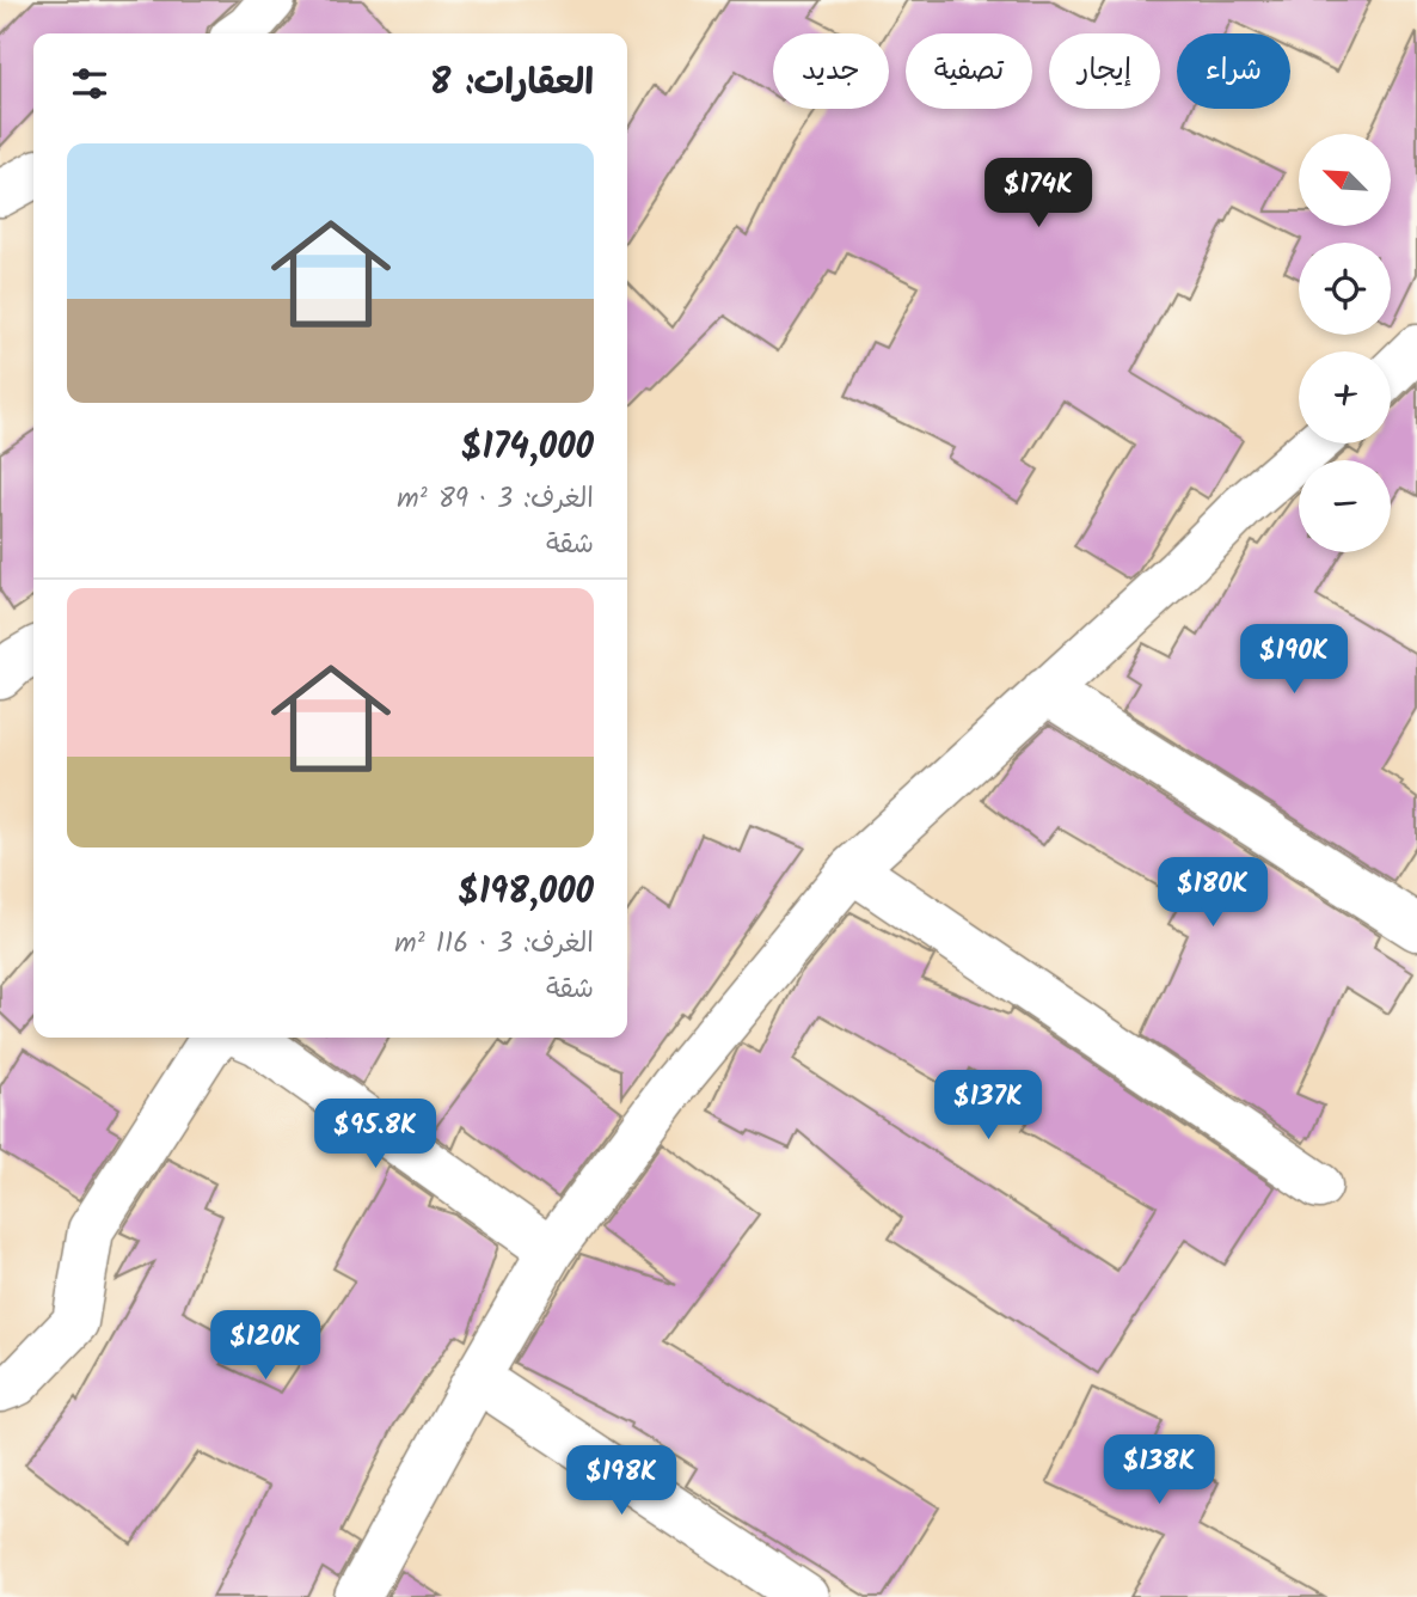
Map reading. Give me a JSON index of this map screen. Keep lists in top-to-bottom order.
{
  "north": "top left",
  "page": {
    "chip": [
      "شراء",
      "إيجار",
      "تصفية",
      "جديد"
    ],
    "heading": "العقارات: 8",
    "map_buttons": ["+", "−"],
    "list": [
      {
        "name": "$174,000",
        "note": "الغرف: 3 · 89 m² · شقة"
      },
      {
        "name": "$198,000",
        "note": "الغرف: 3 · 116 m² · شقة"
      }
    ],
    "price": [
      "$174K",
      "$190K",
      "$180K",
      "$137K",
      "$95.8K",
      "$120K",
      "$138K",
      "$198K"
    ]
  }
}
